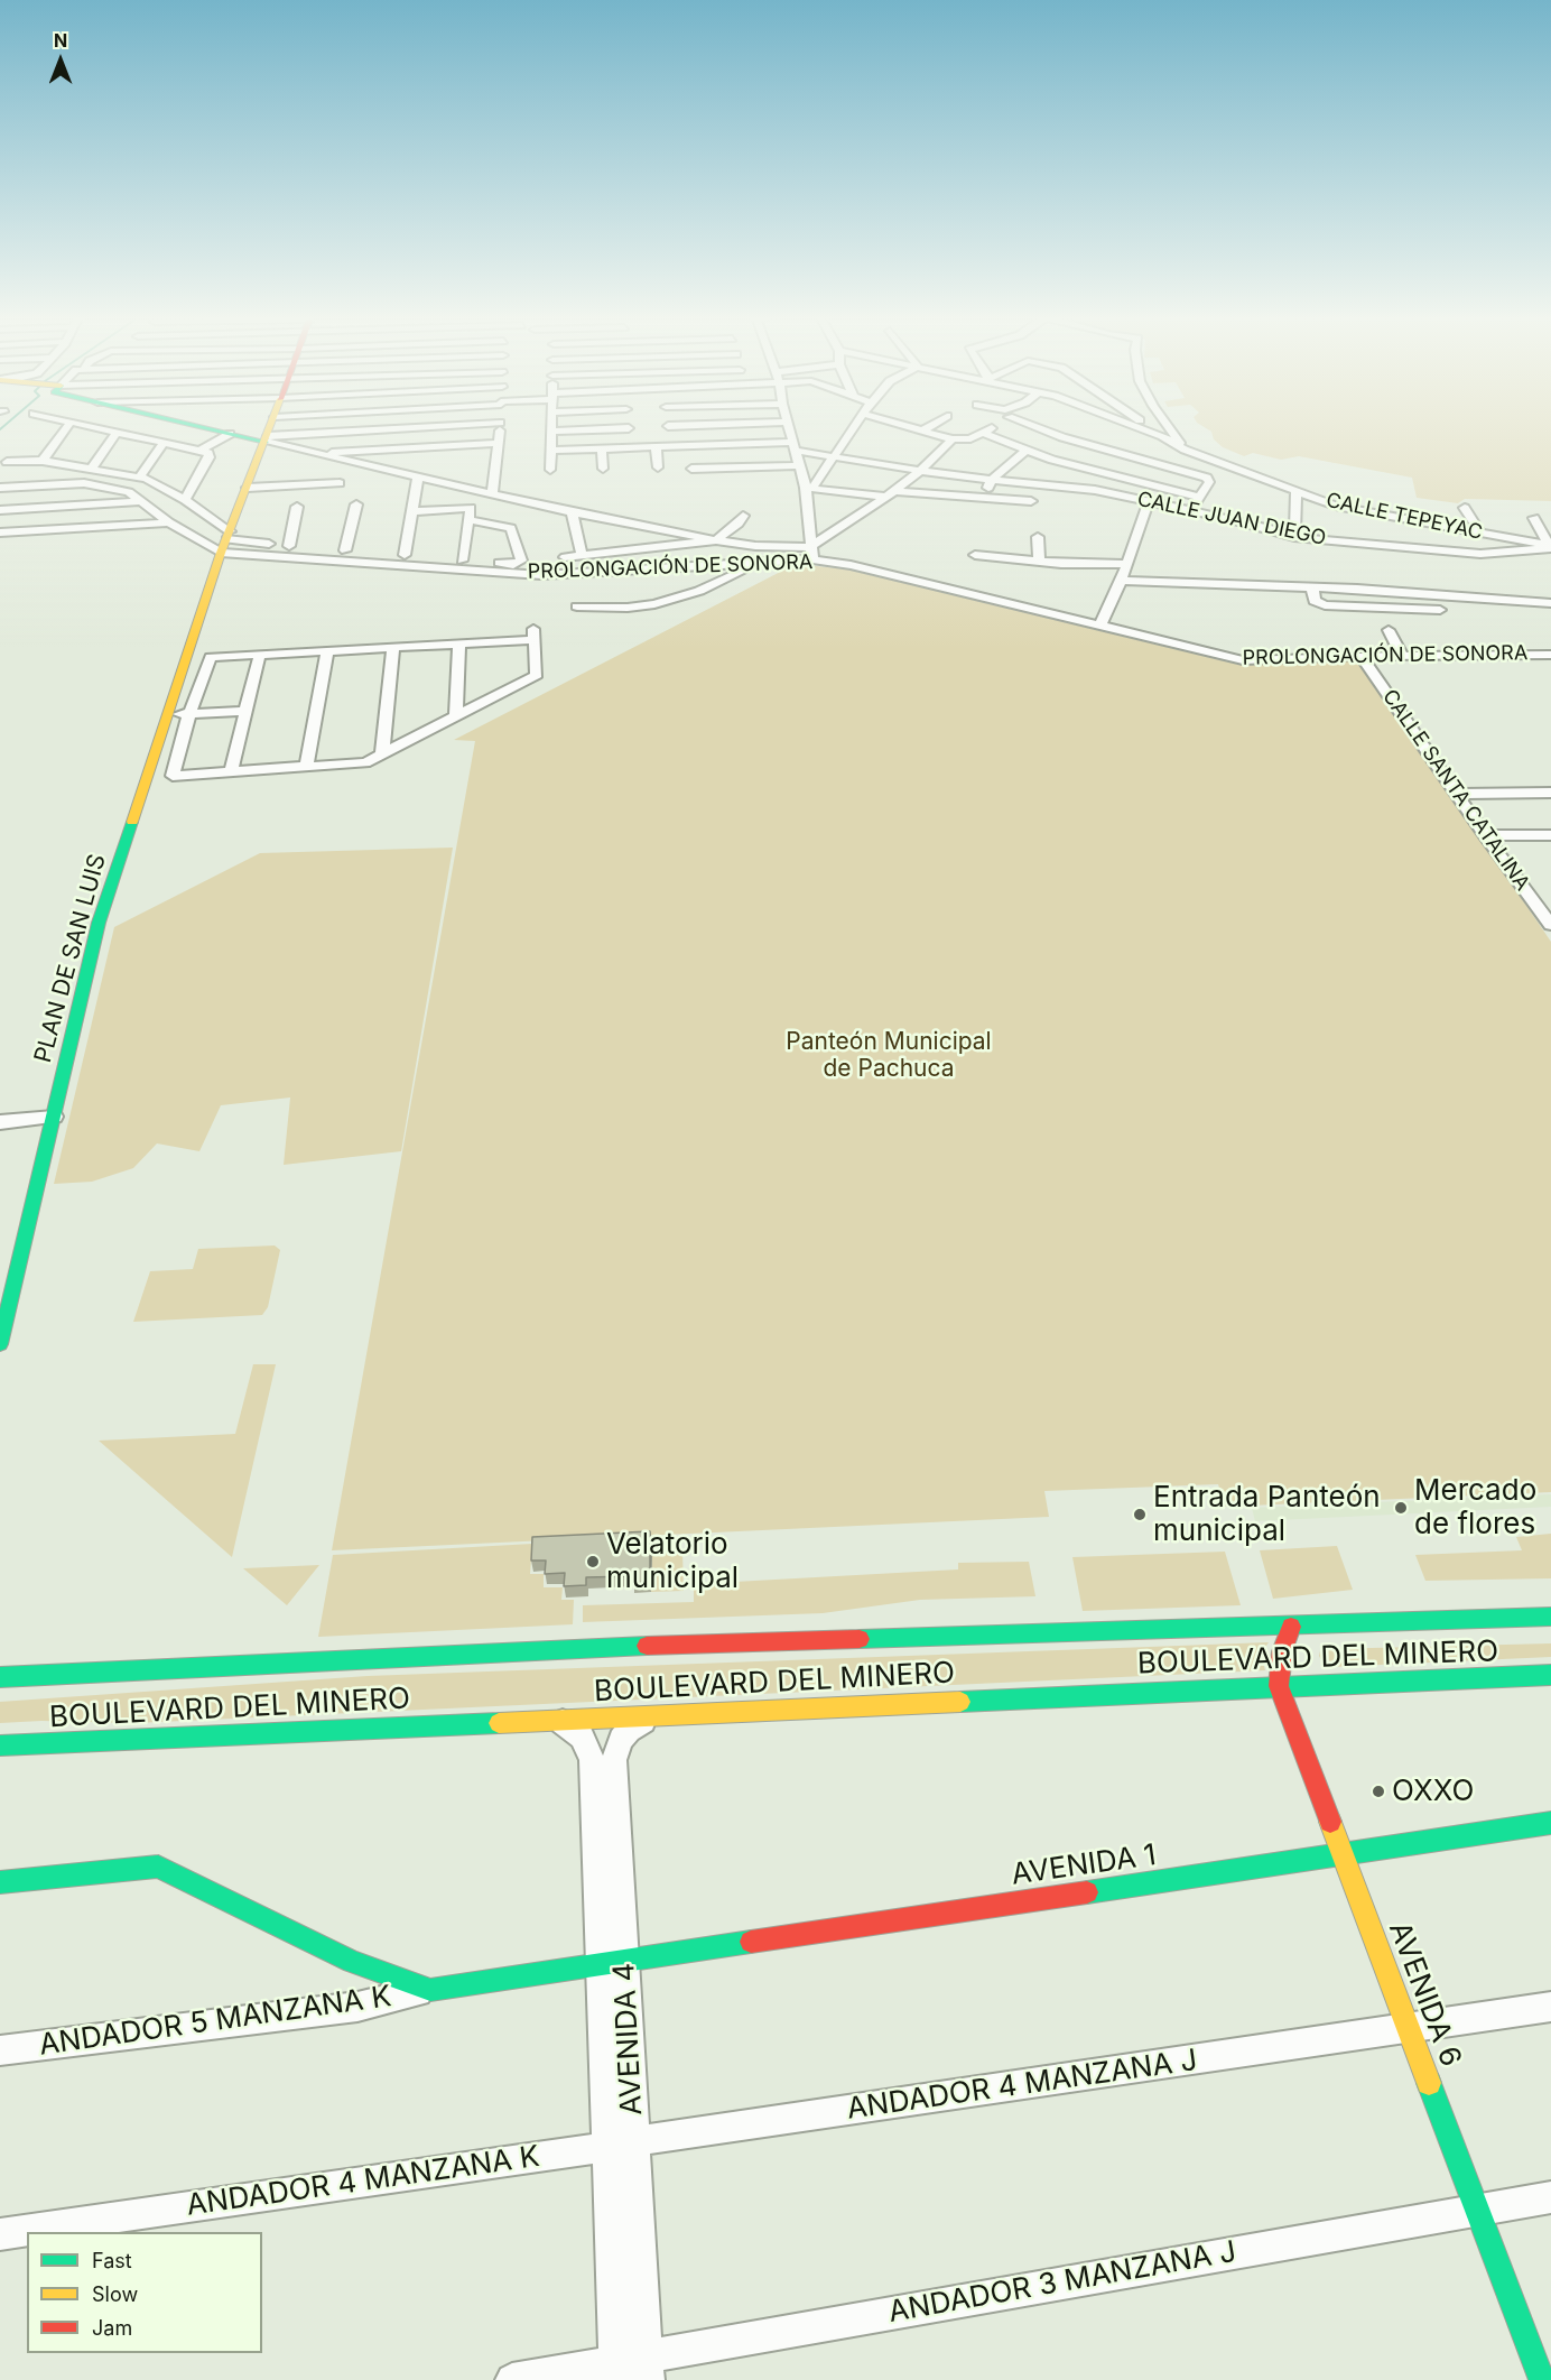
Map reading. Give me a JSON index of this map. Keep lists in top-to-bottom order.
{
  "streets": {
    "street": [
      "CALLE TEPEYAC",
      "CALLE JUAN DIEGO",
      "PROLONGACIÓN DE SONORA",
      "CALLE SANTA CATALINA",
      "PLAN DE SAN LUIS",
      "BOULEVARD DEL MINERO",
      "AVENIDA 1",
      "AVENIDA 6",
      "ANDADOR 5 MANZANA K",
      "AVENIDA 4",
      "ANDADOR 4 MANZANA J",
      "ANDADOR 4 MANZANA K",
      "ANDADOR 3 MANZANA J"
    ]
  },
  "crossings": [
    ["CALLE TEPEYAC", "CALLE JUAN DIEGO"],
    ["PROLONGACIÓN DE SONORA", "CALLE SANTA CATALINA"],
    ["PROLONGACIÓN DE SONORA", "PLAN DE SAN LUIS"],
    ["BOULEVARD DEL MINERO", "AVENIDA 6"],
    ["BOULEVARD DEL MINERO", "AVENIDA 4"],
    ["AVENIDA 1", "AVENIDA 6"],
    ["AVENIDA 1", "ANDADOR 5 MANZANA K"],
    ["AVENIDA 1", "AVENIDA 4"],
    ["AVENIDA 6", "ANDADOR 4 MANZANA J"],
    ["AVENIDA 6", "ANDADOR 3 MANZANA J"],
    ["AVENIDA 4", "ANDADOR 4 MANZANA J"],
    ["AVENIDA 4", "ANDADOR 4 MANZANA K"],
    ["AVENIDA 4", "ANDADOR 3 MANZANA J"],
    ["ANDADOR 4 MANZANA J", "ANDADOR 4 MANZANA K"]
  ],
  "parks": ["Panteón Municipal de Pachuca"],
  "places": [
    "Mercado de flores",
    "Entrada Panteón municipal",
    "Velatorio municipal",
    "OXXO"
  ],
  "legend": ["Fast", "Slow", "Jam"],
  "north": "top"
}
